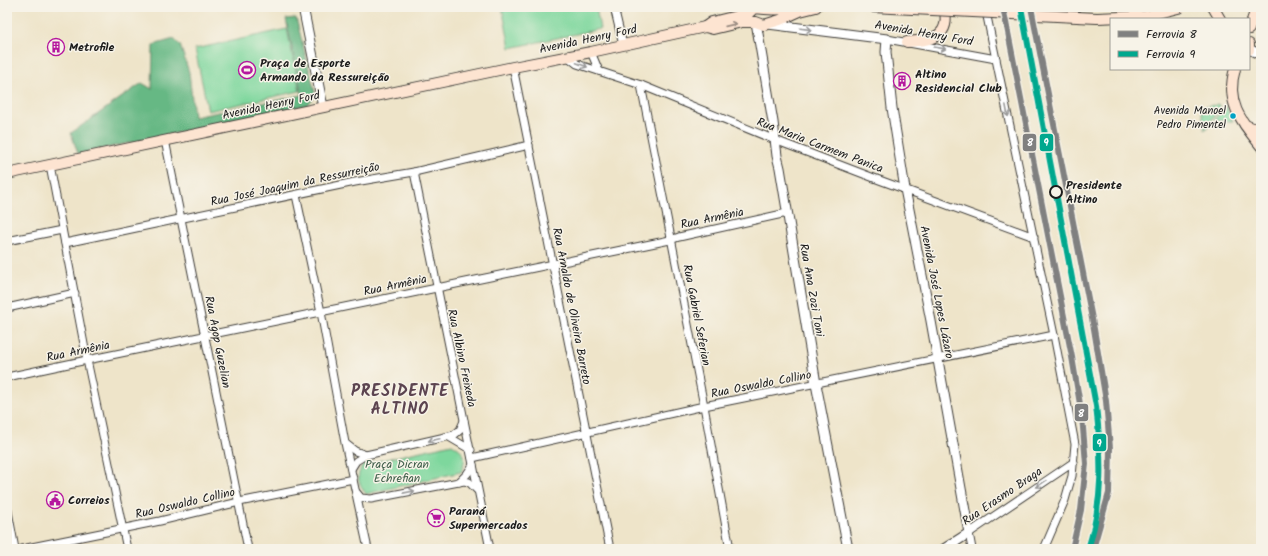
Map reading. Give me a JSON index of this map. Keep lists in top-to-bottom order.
{
  "streets": {
    "main road": ["Avenida Henry Ford"],
    "street": [
      "Rua Maria Carmem Panica",
      "Rua José Joaquim da Ressurreição",
      "Rua Armênia",
      "Rua Ana Zozi Toni",
      "Avenida José Lopes Lázaro",
      "Rua Arnaldo de Oliveira Barreto",
      "Rua Gabriel Seferian",
      "Rua Agop Guzelian",
      "Rua Albino Freixeda",
      "Rua Oswaldo Collino",
      "Rua Erasmo Braga"
    ]
  },
  "crossings": [
    ["Avenida Henry Ford", "Rua Maria Carmem Panica"],
    ["Avenida Henry Ford", "Rua Ana Zozi Toni"],
    ["Avenida Henry Ford", "Avenida José Lopes Lázaro"],
    ["Avenida Henry Ford", "Rua Arnaldo de Oliveira Barreto"],
    ["Avenida Henry Ford", "Rua Agop Guzelian"],
    ["Rua Maria Carmem Panica", "Rua Ana Zozi Toni"],
    ["Rua Maria Carmem Panica", "Avenida José Lopes Lázaro"],
    ["Rua Maria Carmem Panica", "Rua Gabriel Seferian"],
    ["Rua José Joaquim da Ressurreição", "Rua Arnaldo de Oliveira Barreto"],
    ["Rua José Joaquim da Ressurreição", "Rua Agop Guzelian"],
    ["Rua José Joaquim da Ressurreição", "Rua Albino Freixeda"],
    ["Rua Armênia", "Rua Ana Zozi Toni"],
    ["Rua Armênia", "Rua Arnaldo de Oliveira Barreto"],
    ["Rua Armênia", "Rua Gabriel Seferian"],
    ["Rua Armênia", "Rua Agop Guzelian"],
    ["Rua Armênia", "Rua Albino Freixeda"],
    ["Rua Ana Zozi Toni", "Rua Oswaldo Collino"],
    ["Avenida José Lopes Lázaro", "Rua Oswaldo Collino"],
    ["Avenida José Lopes Lázaro", "Rua Erasmo Braga"],
    ["Rua Arnaldo de Oliveira Barreto", "Rua Oswaldo Collino"],
    ["Rua Gabriel Seferian", "Rua Oswaldo Collino"],
    ["Rua Agop Guzelian", "Rua Oswaldo Collino"],
    ["Rua Albino Freixeda", "Rua Oswaldo Collino"]
  ],
  "one_way": ["Rua Erasmo Braga"],
  "districts": ["PRESIDENTE ALTINO"],
  "parks": ["Praça Dicran Echrefian"],
  "places": {
    "building": ["Metrofile", "Altino Residencial Club"],
    "sports": ["Praça de Esporte Armando da Ressureição"],
    "other": ["Avenida Manoel Pedro Pimentel", "Presidente Altino"],
    "public building": ["Correios"],
    "supermarket": ["Paraná Supermercados"]
  },
  "lines": ["rail line 8", "rail line 9"],
  "legend": ["Ferrovia 8", "Ferrovia 9"]
}
